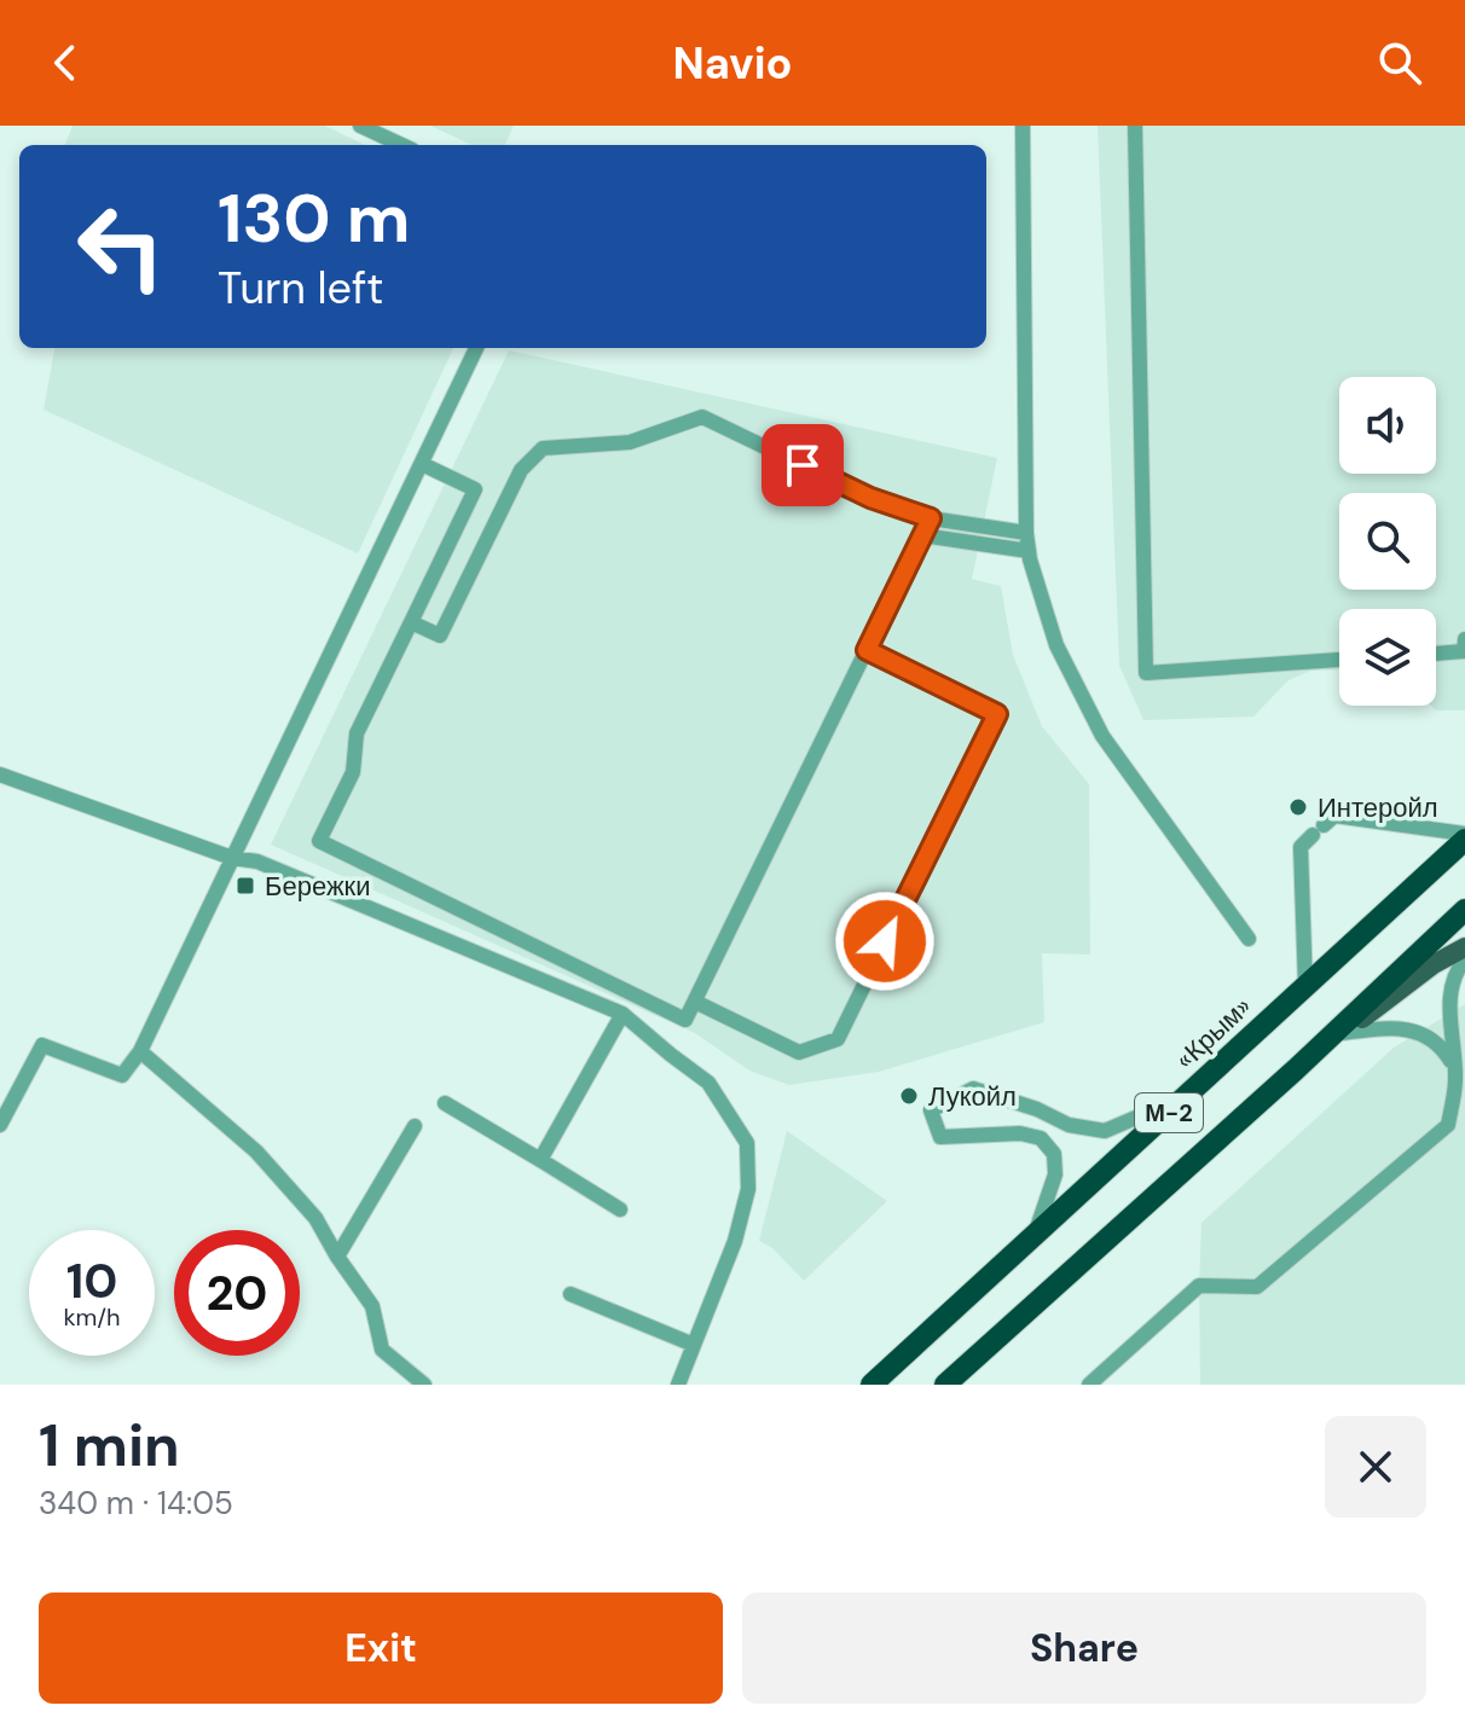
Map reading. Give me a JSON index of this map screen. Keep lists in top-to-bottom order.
{
  "streets": {
    "highway": ["«Крым»", "М-2"]
  },
  "places": {
    "other": ["Интеройл", "Лукойл"],
    "transit": ["Бережки"]
  },
  "page": {
    "header": "Navio",
    "turn": ["130 m", "Turn left"],
    "speed": "10 km/h",
    "limit": "20",
    "heading": ["1 min", "340 m · 14:05"],
    "buttons": ["Exit", "Share"]
  }
}
